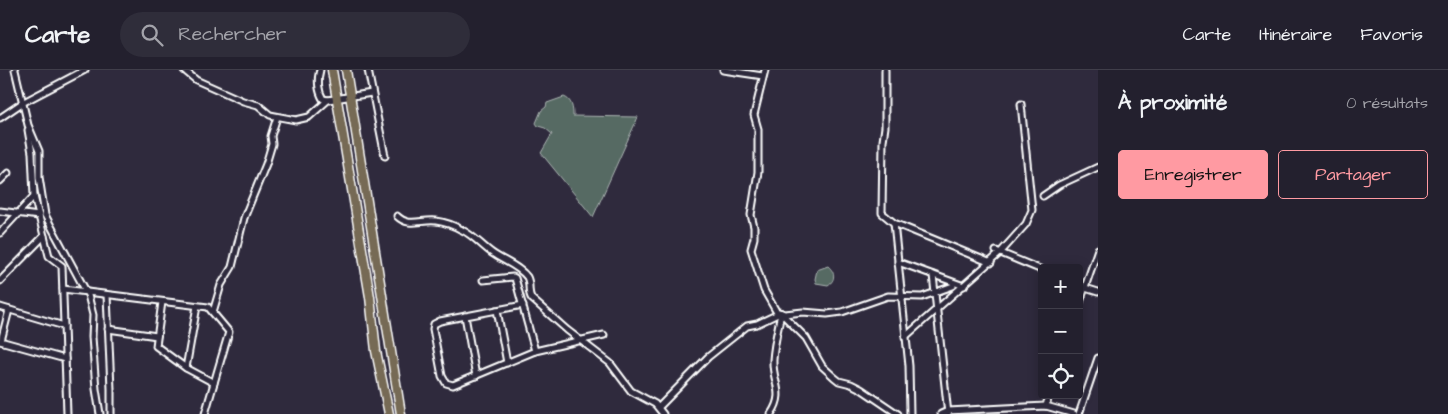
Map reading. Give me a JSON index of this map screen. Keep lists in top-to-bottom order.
{
  "page": {
    "header": "Carte",
    "search": "Rechercher",
    "nav": ["Carte", "Itinéraire", "Favoris"],
    "heading": ["À proximité", "0 résultats"],
    "buttons": ["Enregistrer", "Partager"],
    "map_buttons": ["+", "−"]
  }
}
